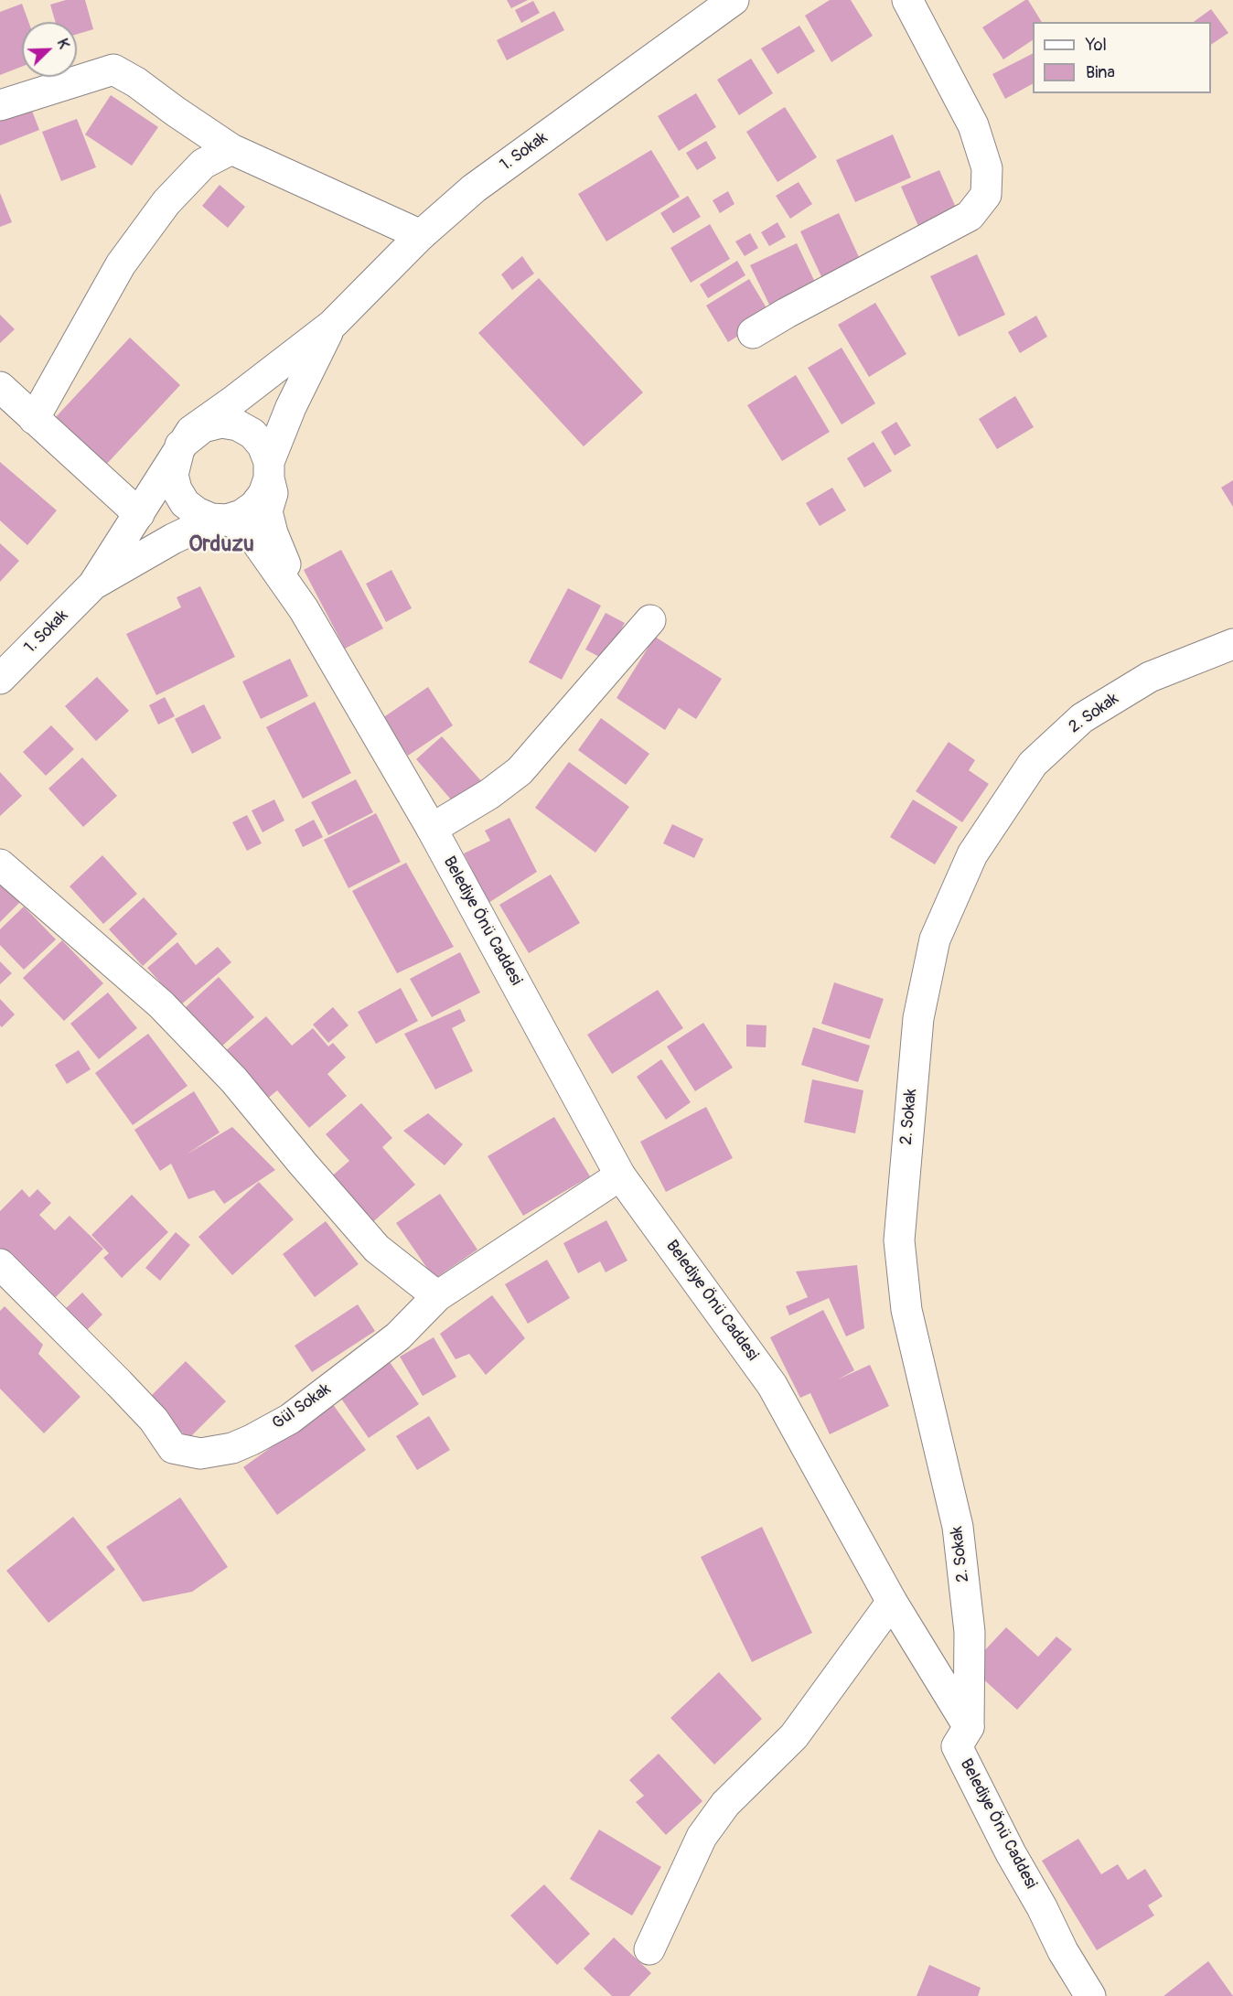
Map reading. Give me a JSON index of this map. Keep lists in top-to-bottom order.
{
  "streets": {
    "street": [
      "1. Sokak",
      "2. Sokak",
      "Belediye Önü Caddesi",
      "Gül Sokak"
    ]
  },
  "crossings": [
    ["2. Sokak", "Belediye Önü Caddesi"],
    ["Belediye Önü Caddesi", "Gül Sokak"]
  ],
  "districts": ["Orduzu"],
  "legend": ["Yol", "Bina"],
  "north": "top right"
}
